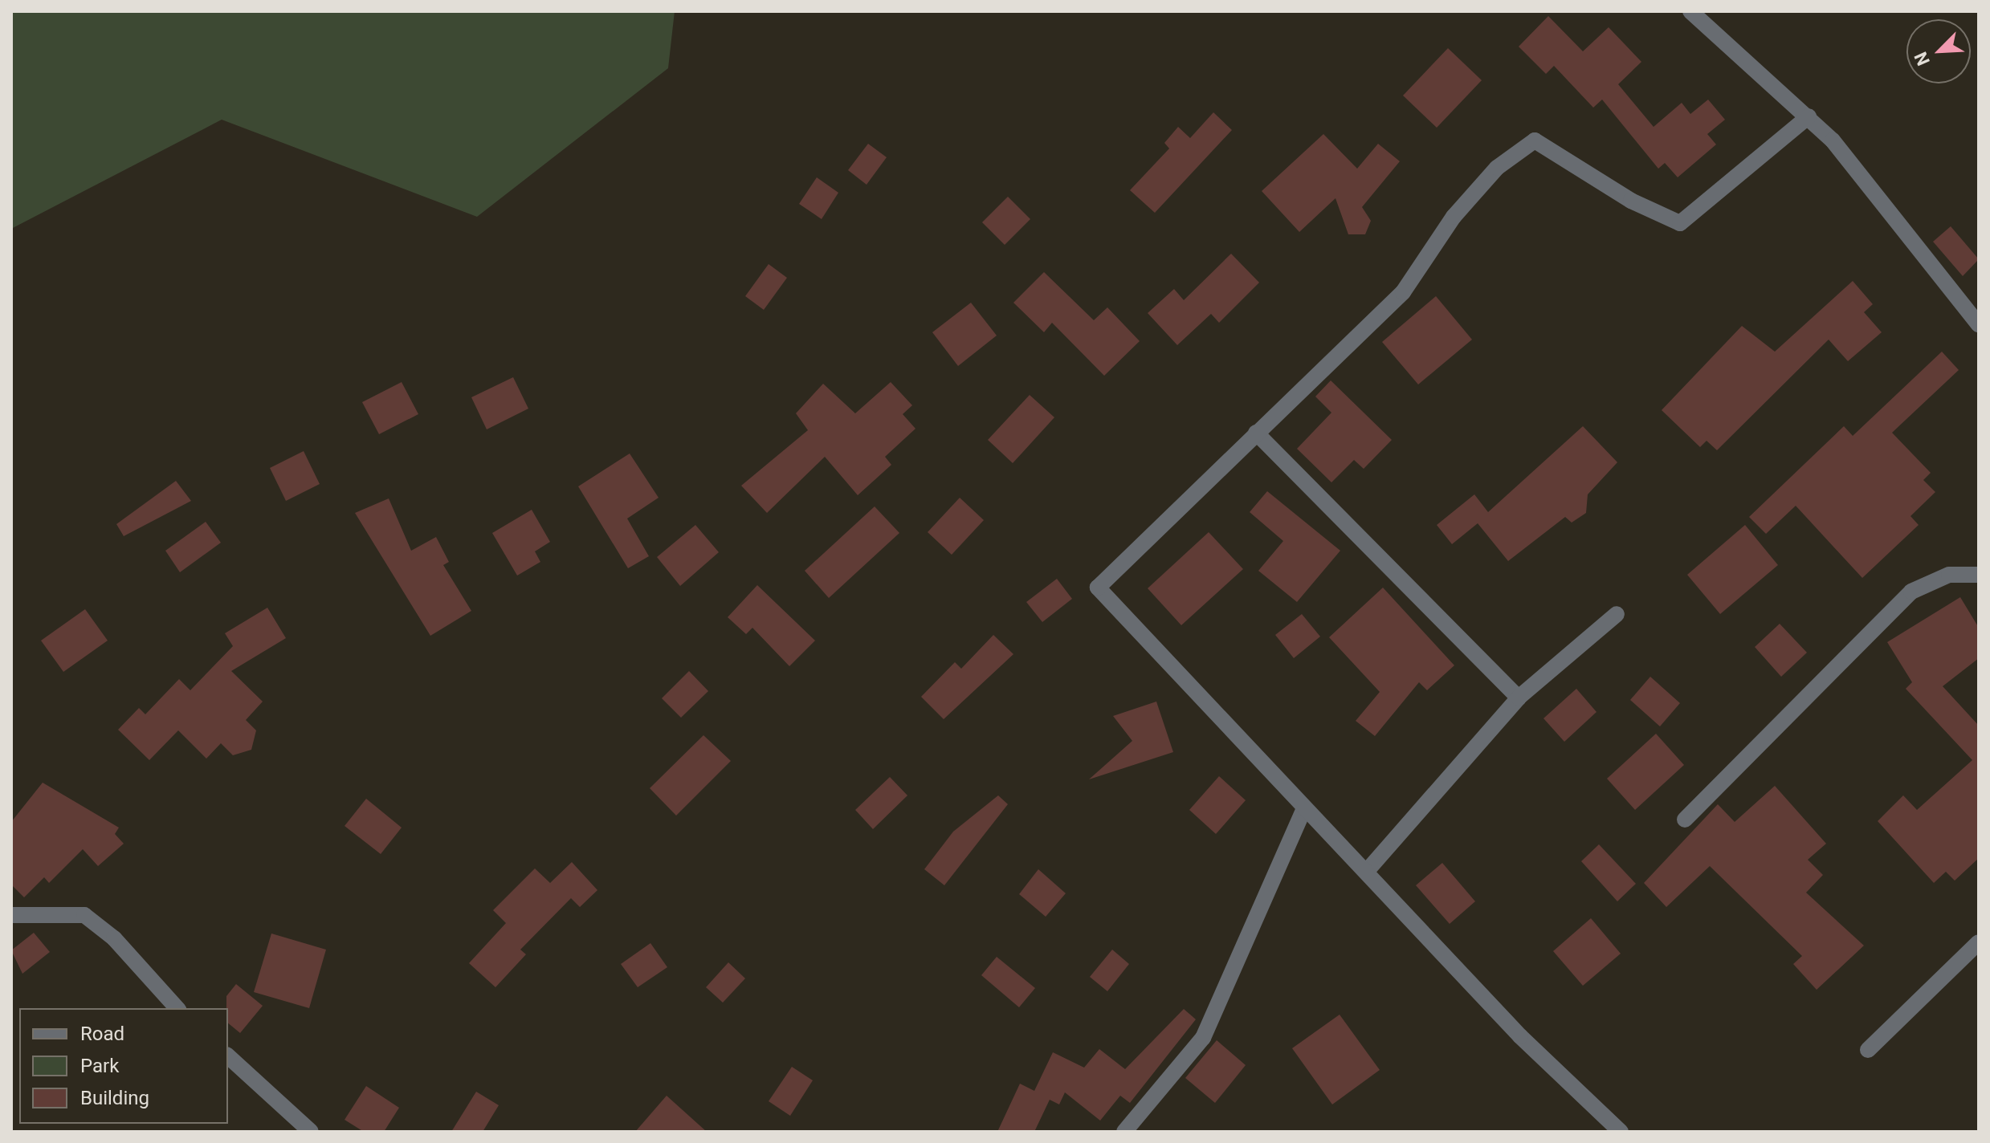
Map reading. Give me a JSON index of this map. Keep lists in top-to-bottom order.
{
  "legend": ["Road", "Park", "Building"],
  "north": "bottom left"
}
